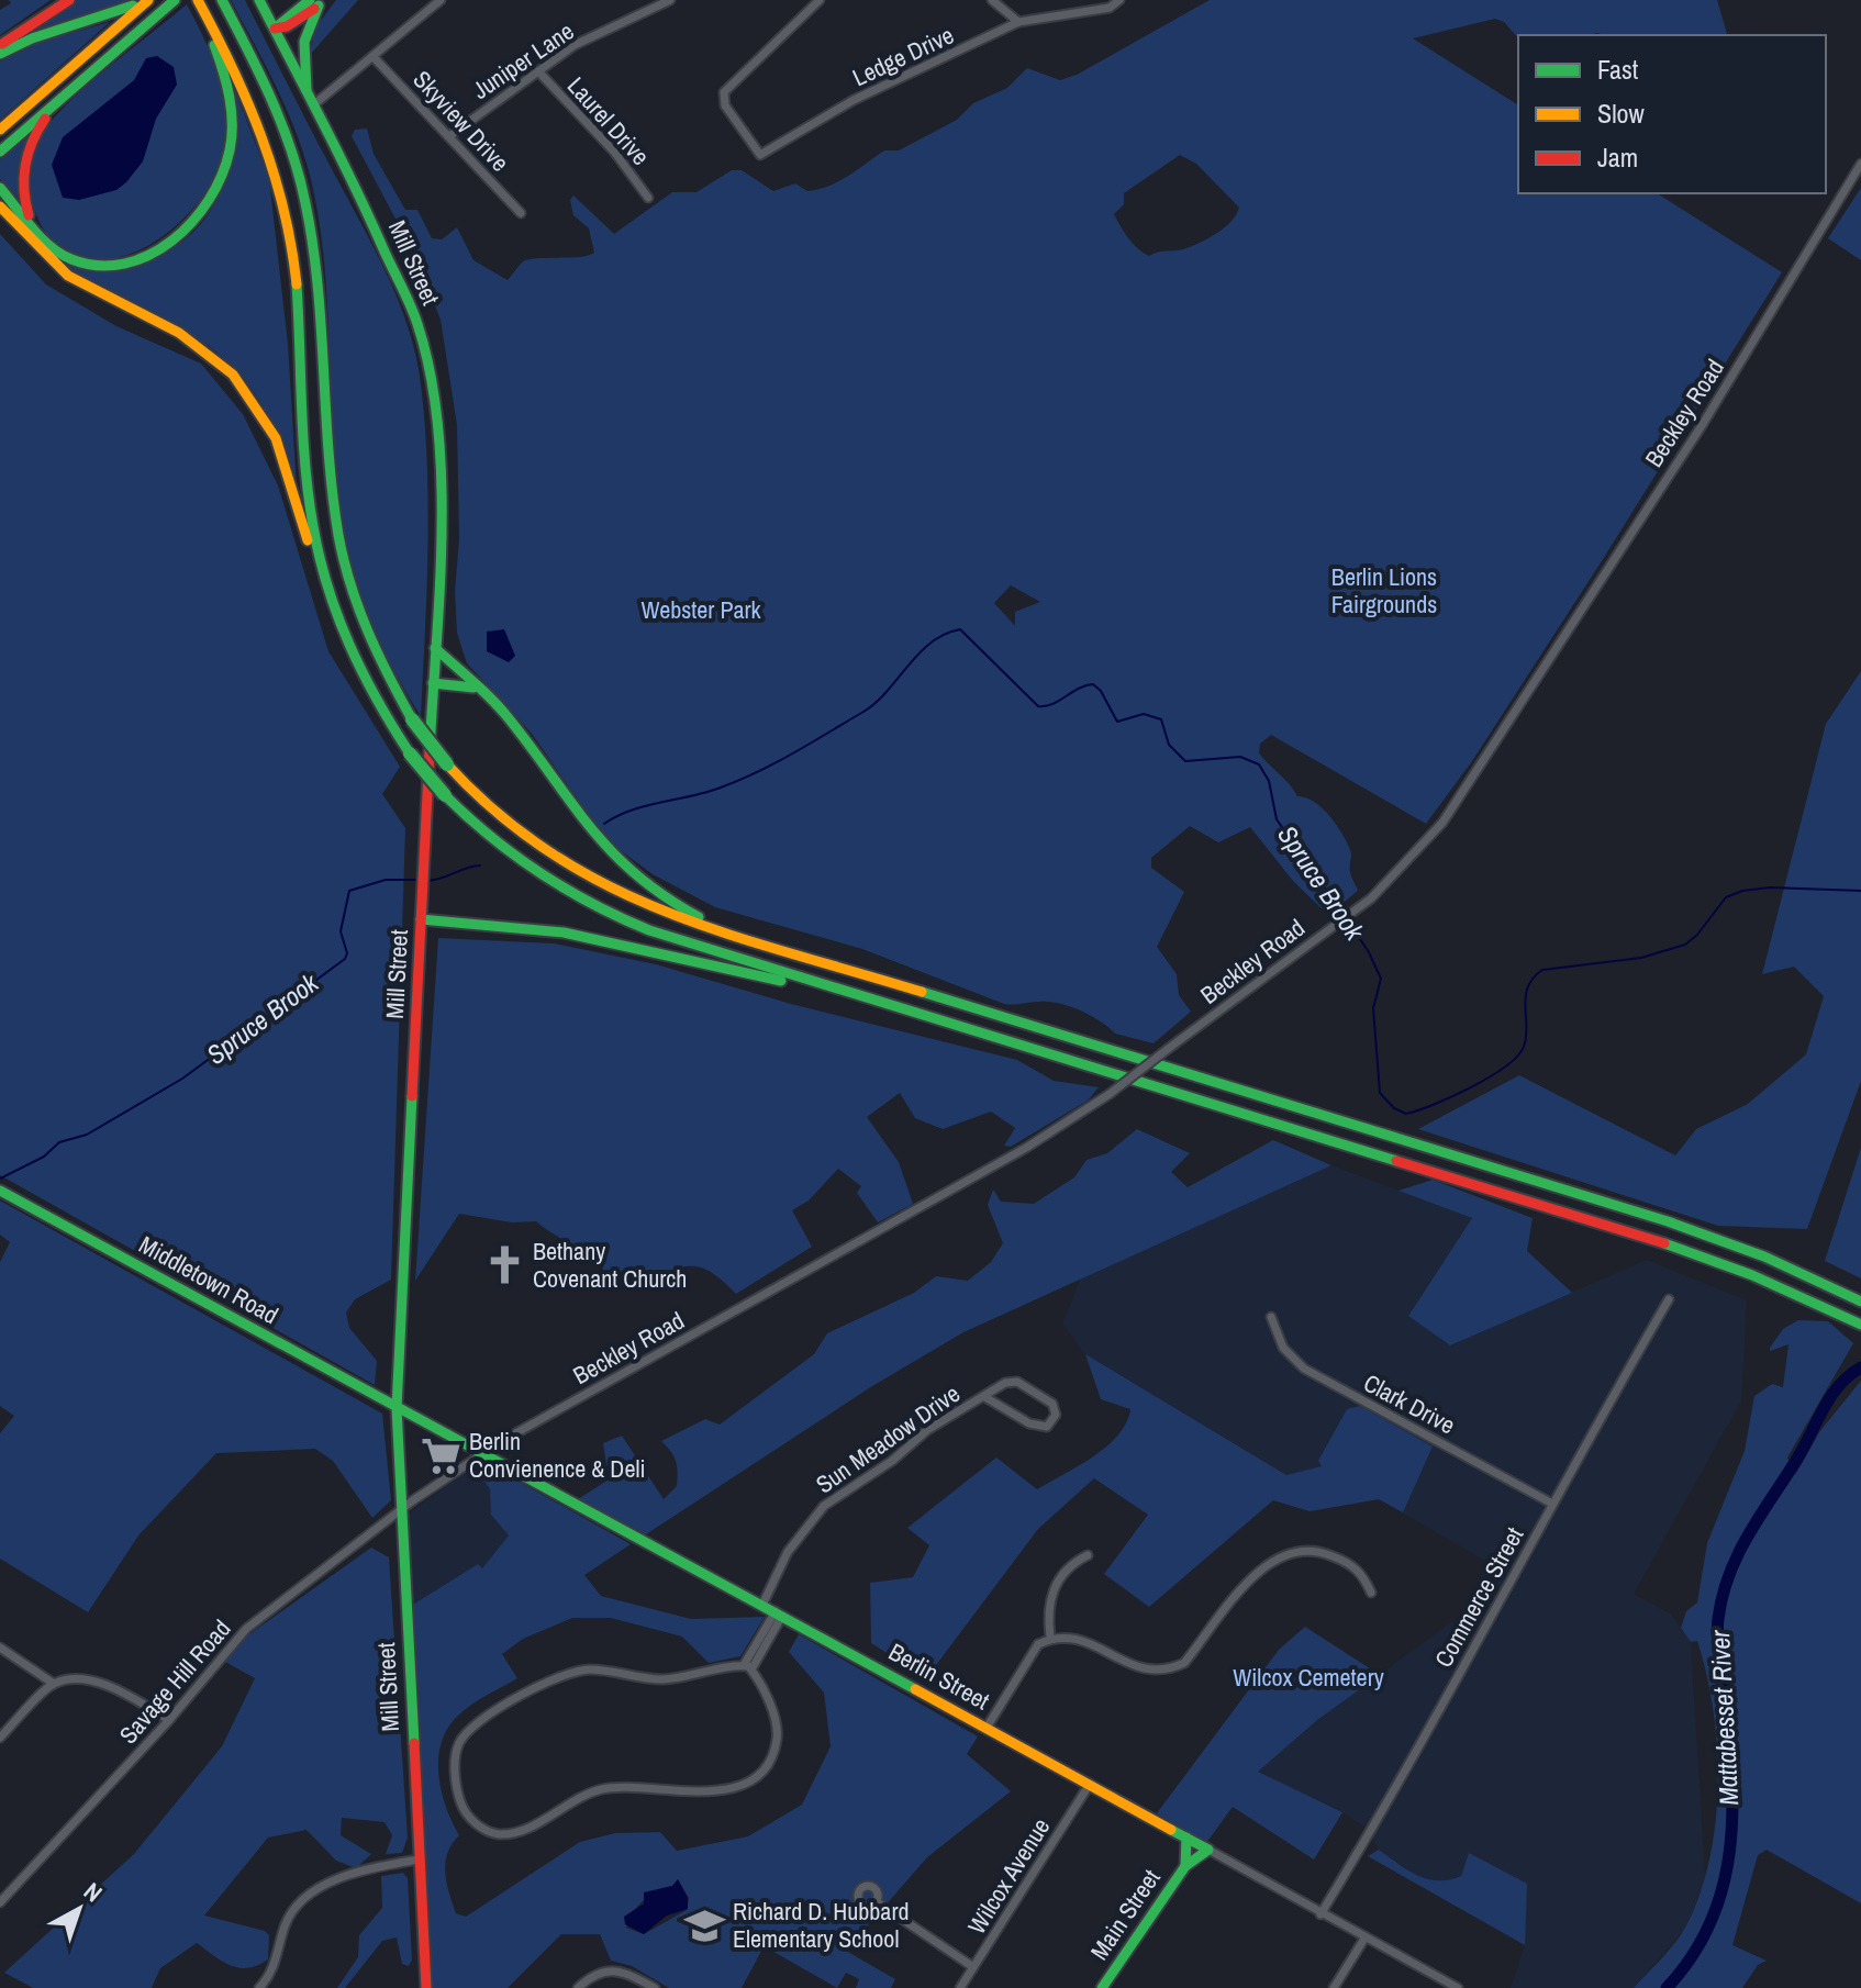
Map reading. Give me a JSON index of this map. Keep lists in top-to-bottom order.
{
  "streets": {
    "main road": [
      "Mill Street",
      "Middletown Road",
      "Berlin Street",
      "Main Street"
    ],
    "street": [
      "Ledge Drive",
      "Juniper Lane",
      "Skyview Drive",
      "Laurel Drive",
      "Beckley Road",
      "Clark Drive",
      "Sun Meadow Drive",
      "Commerce Street",
      "Savage Hill Road",
      "Wilcox Avenue"
    ]
  },
  "crossings": [
    ["Juniper Lane", "Skyview Drive"],
    ["Juniper Lane", "Laurel Drive"],
    ["Mill Street", "Beckley Road"],
    ["Mill Street", "Middletown Road"],
    ["Mill Street", "Berlin Street"],
    ["Mill Street", "Savage Hill Road"],
    ["Beckley Road", "Berlin Street"],
    ["Beckley Road", "Savage Hill Road"],
    ["Middletown Road", "Berlin Street"],
    ["Clark Drive", "Commerce Street"],
    ["Sun Meadow Drive", "Berlin Street"],
    ["Commerce Street", "Berlin Street"],
    ["Berlin Street", "Wilcox Avenue"],
    ["Berlin Street", "Main Street"]
  ],
  "water": ["Spruce Brook", "Mattabesset River"],
  "parks": ["Berlin Lions Fairgrounds", "Webster Park", "Wilcox Cemetery"],
  "places": {
    "church": ["Bethany Covenant Church"],
    "supermarket": ["Berlin Convienence & Deli"],
    "school or university": ["Richard D. Hubbard Elementary School"]
  },
  "legend": ["Fast", "Slow", "Jam"],
  "north": "top right"
}
